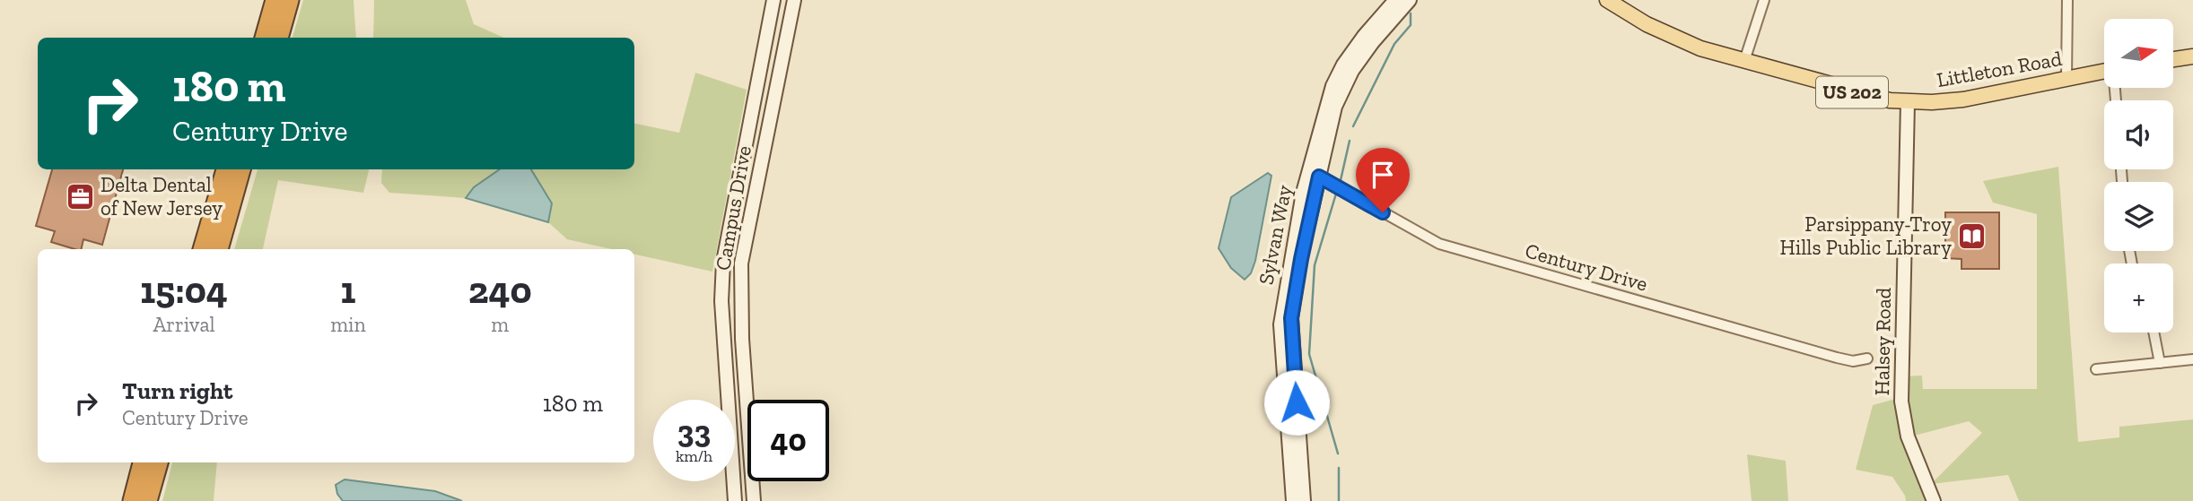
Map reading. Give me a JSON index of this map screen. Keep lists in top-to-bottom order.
{
  "streets": {
    "main road": ["Littleton Road", "US 202"],
    "street": [
      "Campus Drive",
      "Sylvan Way",
      "Century Drive",
      "Halsey Road"
    ]
  },
  "crossings": [
    ["Littleton Road", "Halsey Road"],
    ["Sylvan Way", "Century Drive"]
  ],
  "places": {
    "office": ["Delta Dental of New Jersey"],
    "library": ["Parsippany-Troy Hills Public Library"]
  },
  "north": "right",
  "page": {
    "map_buttons": "+",
    "turn": ["180 m", "Century Drive"],
    "eta": [
      "15:04",
      "Arrival",
      "1",
      "min",
      "240",
      "m"
    ],
    "list": [
      {
        "name": "Turn right",
        "note": "Century Drive",
        "value": "180 m"
      }
    ],
    "speed": "33 km/h",
    "limit": "40"
  }
}
